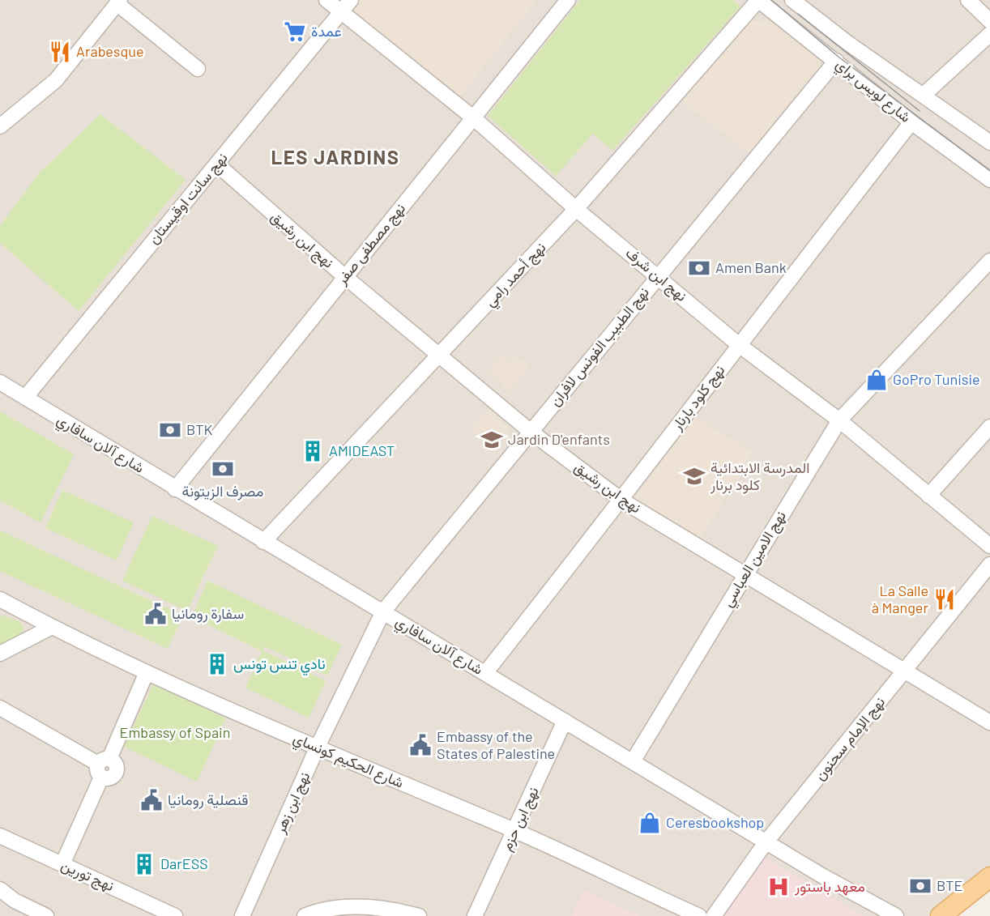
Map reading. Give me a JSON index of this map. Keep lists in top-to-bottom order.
{
  "streets": {
    "street": [
      "شارع لويس براي",
      "نهج سانت اوقيستان",
      "نهج ابن رشيق",
      "نهج مصطفى صفر",
      "نهج أحمد رامي",
      "نهج ابن شرف",
      "نهج الطبيب الفونس لافران",
      "نهج كلود بارنار",
      "شارع آلان سافاري",
      "نهج الامين العباسي",
      "نهج الإمام سحنون",
      "شارع الحكيم كونساي",
      "نهج ابن زهر",
      "نهج ابن حزم",
      "نهج تورين"
    ]
  },
  "crossings": [
    ["شارع لويس براي", "نهج أحمد رامي"],
    ["شارع لويس براي", "نهج الطبيب الفونس لافران"],
    ["شارع لويس براي", "نهج كلود بارنار"],
    ["نهج سانت اوقيستان", "نهج ابن رشيق"],
    ["نهج سانت اوقيستان", "نهج ابن شرف"],
    ["نهج سانت اوقيستان", "شارع آلان سافاري"],
    ["نهج ابن رشيق", "نهج مصطفى صفر"],
    ["نهج ابن رشيق", "نهج أحمد رامي"],
    ["نهج ابن رشيق", "نهج الطبيب الفونس لافران"],
    ["نهج ابن رشيق", "نهج كلود بارنار"],
    ["نهج ابن رشيق", "نهج الامين العباسي"],
    ["نهج ابن رشيق", "نهج الإمام سحنون"],
    ["نهج مصطفى صفر", "نهج ابن شرف"],
    ["نهج مصطفى صفر", "شارع آلان سافاري"],
    ["نهج أحمد رامي", "نهج ابن شرف"],
    ["نهج أحمد رامي", "شارع آلان سافاري"],
    ["نهج ابن شرف", "نهج الطبيب الفونس لافران"],
    ["نهج ابن شرف", "نهج كلود بارنار"],
    ["نهج ابن شرف", "نهج الامين العباسي"],
    ["نهج الطبيب الفونس لافران", "شارع آلان سافاري"],
    ["نهج الطبيب الفونس لافران", "نهج ابن زهر"],
    ["نهج كلود بارنار", "شارع آلان سافاري"],
    ["شارع آلان سافاري", "نهج الامين العباسي"],
    ["شارع آلان سافاري", "نهج الإمام سحنون"],
    ["شارع آلان سافاري", "نهج ابن زهر"],
    ["شارع آلان سافاري", "نهج ابن حزم"],
    ["شارع الحكيم كونساي", "نهج ابن زهر"],
    ["شارع الحكيم كونساي", "نهج ابن حزم"]
  ],
  "districts": ["LES JARDINS"],
  "parks": ["Embassy of Spain"],
  "places": {
    "supermarket": ["عمدة"],
    "restaurant": ["Arabesque", "La Salle à Manger"],
    "bank": [
      "Amen Bank",
      "BTK",
      "مصرف الزيتونة",
      "BTE"
    ],
    "shop": ["GoPro Tunisie", "Ceresbookshop"],
    "school or university": ["Jardin D'enfants", "المدرسة الابتدائية كلود برنار"],
    "building": ["AMIDEAST", "نادي تنس تونس", "DarESS"],
    "public building": ["سفارة رومانيا", "Embassy of the States of Palestine", "قنصلية رومانيا"],
    "hospital": ["معهد باستور"]
  }
}
